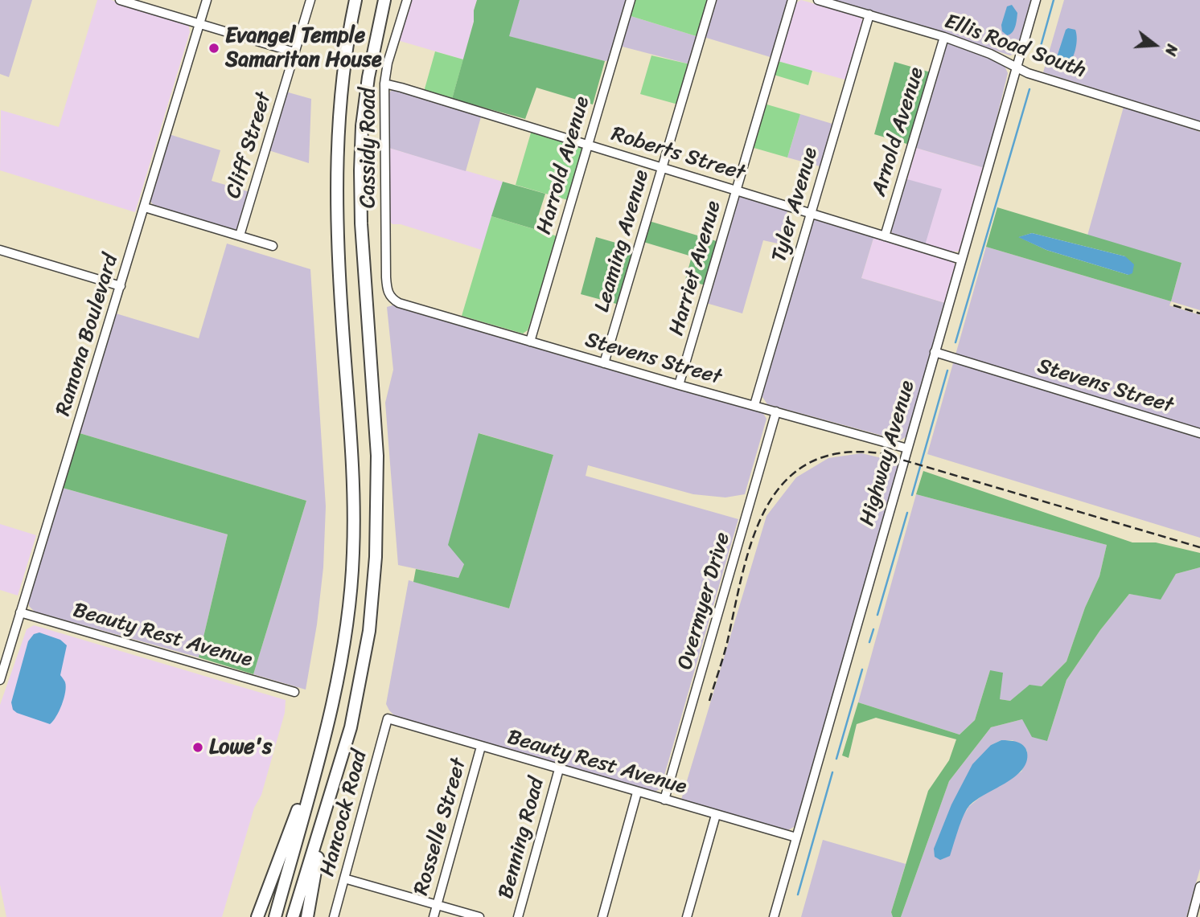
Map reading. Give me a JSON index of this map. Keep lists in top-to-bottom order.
{
  "streets": {
    "street": [
      "Ellis Road South",
      "Arnold Avenue",
      "Cliff Street",
      "Cassidy Road",
      "Roberts Street",
      "Harrold Avenue",
      "Tyler Avenue",
      "Leaming Avenue",
      "Harriet Avenue",
      "Ramona Boulevard",
      "Stevens Street",
      "Highway Avenue",
      "Overmyer Drive",
      "Beauty Rest Avenue",
      "Hancock Road",
      "Rosselle Street",
      "Benning Road"
    ]
  },
  "crossings": [
    ["Ellis Road South", "Arnold Avenue"],
    ["Ellis Road South", "Tyler Avenue"],
    ["Ellis Road South", "Highway Avenue"],
    ["Arnold Avenue", "Roberts Street"],
    ["Cassidy Road", "Roberts Street"],
    ["Cassidy Road", "Stevens Street"],
    ["Roberts Street", "Harrold Avenue"],
    ["Roberts Street", "Tyler Avenue"],
    ["Roberts Street", "Leaming Avenue"],
    ["Roberts Street", "Harriet Avenue"],
    ["Roberts Street", "Highway Avenue"],
    ["Harrold Avenue", "Stevens Street"],
    ["Tyler Avenue", "Stevens Street"],
    ["Leaming Avenue", "Stevens Street"],
    ["Harriet Avenue", "Stevens Street"],
    ["Ramona Boulevard", "Beauty Rest Avenue"],
    ["Stevens Street", "Highway Avenue"],
    ["Stevens Street", "Overmyer Drive"],
    ["Highway Avenue", "Beauty Rest Avenue"],
    ["Overmyer Drive", "Beauty Rest Avenue"],
    ["Beauty Rest Avenue", "Hancock Road"],
    ["Beauty Rest Avenue", "Rosselle Street"],
    ["Beauty Rest Avenue", "Benning Road"]
  ],
  "places": ["Evangel Temple Samaritan House", "Lowe's"],
  "north": "right"
}
